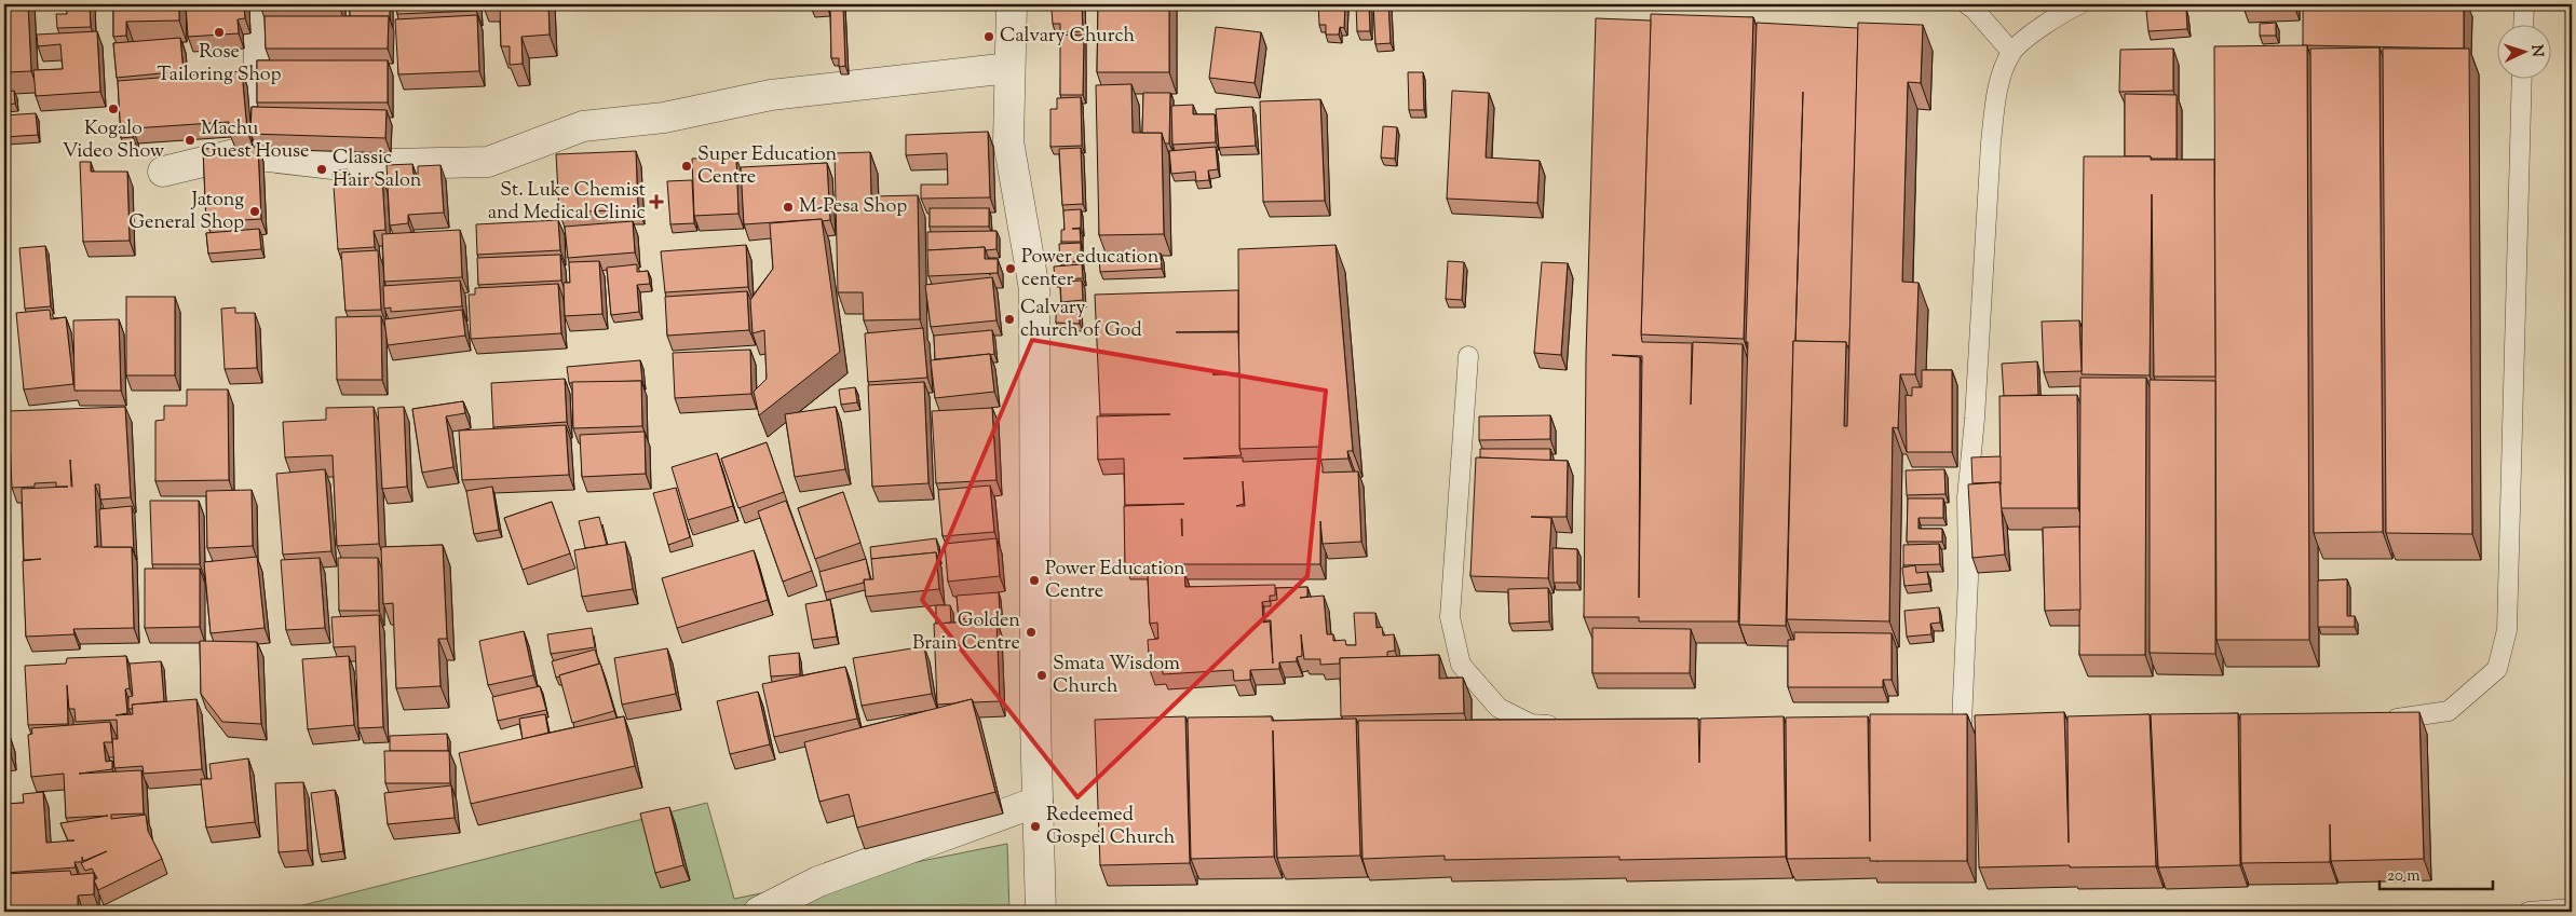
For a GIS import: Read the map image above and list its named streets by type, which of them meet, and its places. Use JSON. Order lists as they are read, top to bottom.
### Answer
{
  "places": {
    "other": [
      "Rose Tailoring Shop",
      "Calvary Church",
      "Kogalo Video Show",
      "Machu Guest House",
      "Super Education Centre",
      "Classic Hair Salon",
      "M-Pesa Shop",
      "Jatong General Shop",
      "Power education center",
      "Calvary church of God",
      "Power Education Centre",
      "Golden Brain Centre",
      "Smata Wisdom Church",
      "Redeemed Gospel Church"
    ],
    "health": ["St. Luke Chemist and Medical Clinic"]
  },
  "scale_bar": "20 m",
  "north": "right"
}
